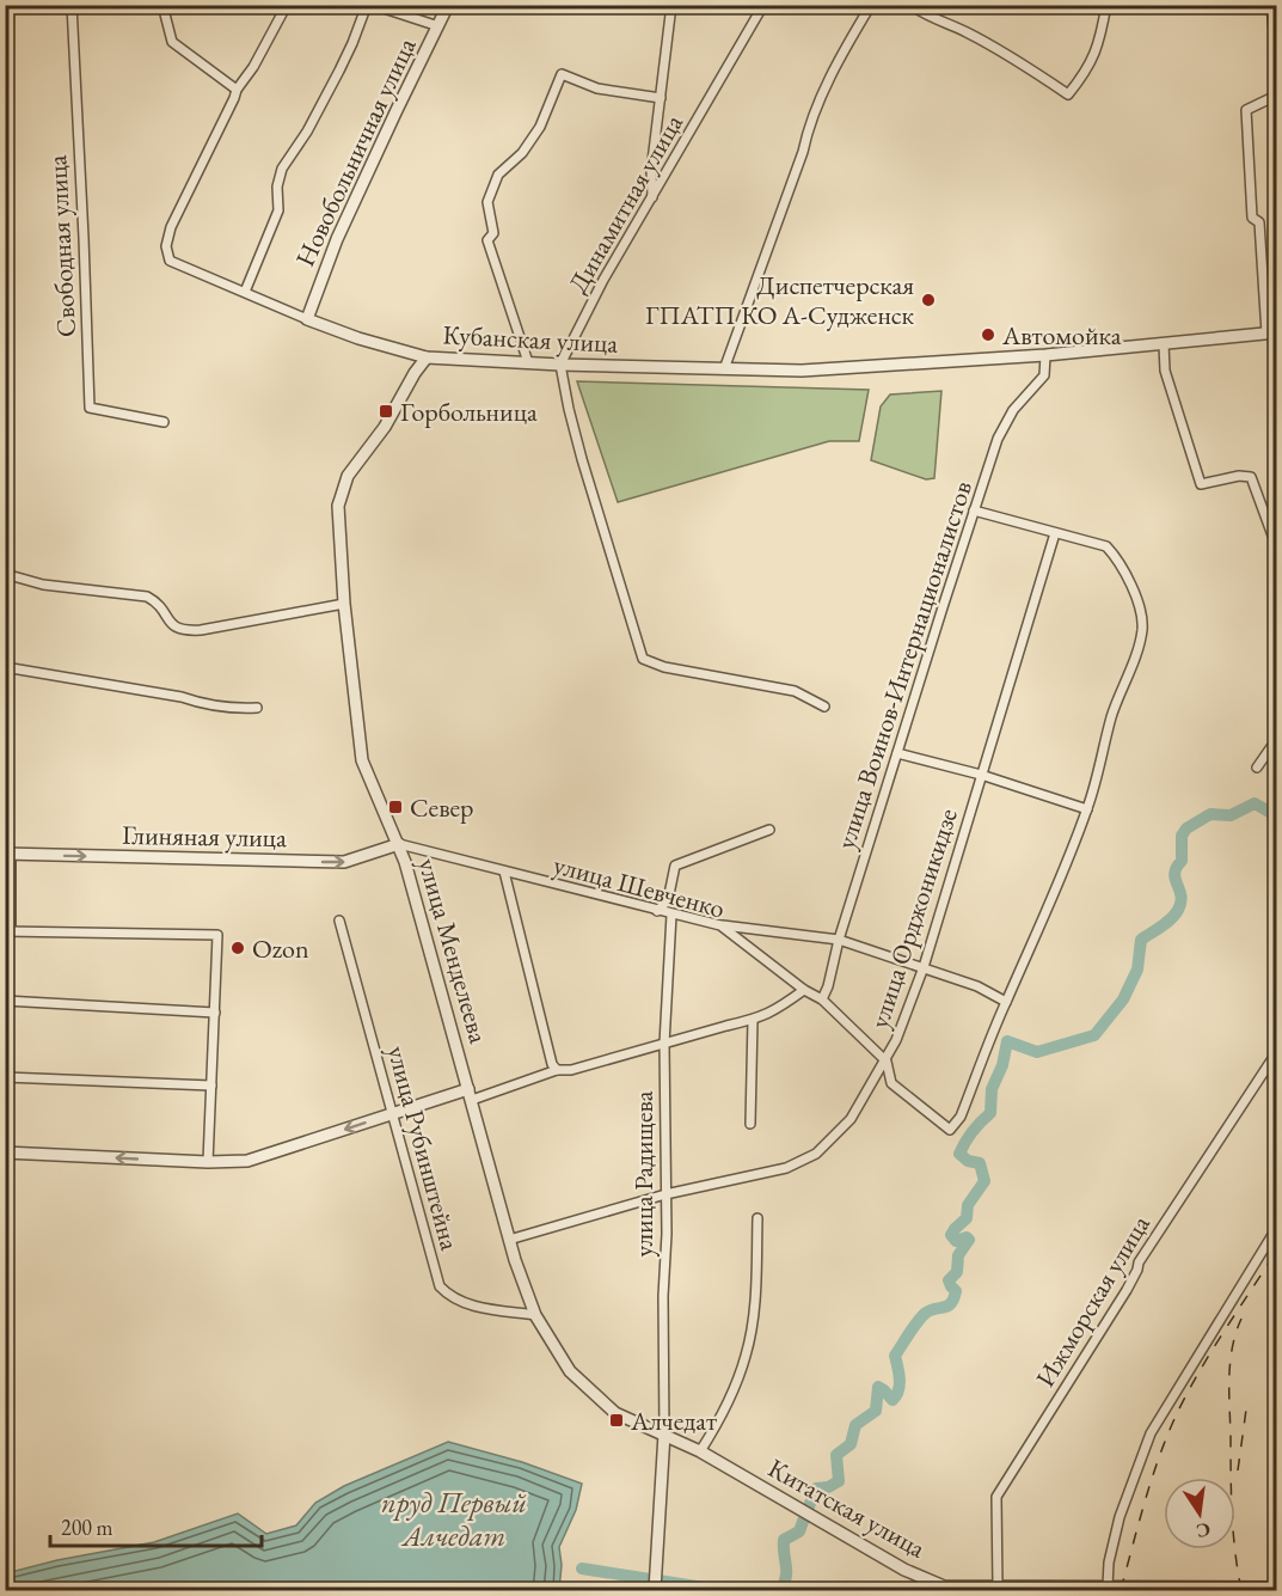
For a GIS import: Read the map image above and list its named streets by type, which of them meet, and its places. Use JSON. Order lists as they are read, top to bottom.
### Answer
{
  "streets": {
    "street": [
      "Новобольничная улица",
      "Динамитная улица",
      "Свободная улица",
      "Кубанская улица",
      "улица Воинов-Интернационалистов",
      "Глиняная улица",
      "улица Шевченко",
      "улица Орджоникидзе",
      "улица Менделеева",
      "улица Рубинштейна",
      "улица Радищева",
      "Ижморская улица",
      "Китатская улица"
    ]
  },
  "crossings": [
    ["Новобольничная улица", "Кубанская улица"],
    ["Динамитная улица", "Кубанская улица"],
    ["Кубанская улица", "улица Воинов-Интернационалистов"],
    ["Кубанская улица", "улица Менделеева"],
    ["улица Воинов-Интернационалистов", "улица Шевченко"],
    ["Глиняная улица", "улица Шевченко"],
    ["Глиняная улица", "улица Менделеева"],
    ["улица Шевченко", "улица Орджоникидзе"],
    ["улица Шевченко", "улица Менделеева"],
    ["улица Шевченко", "улица Радищева"],
    ["улица Орджоникидзе", "улица Менделеева"],
    ["улица Орджоникидзе", "улица Радищева"],
    ["улица Менделеева", "улица Рубинштейна"],
    ["улица Менделеева", "улица Радищева"],
    ["улица Менделеева", "Китатская улица"],
    ["улица Радищева", "Китатская улица"],
    ["Ижморская улица", "Китатская улица"]
  ],
  "one_way": ["Глиняная улица"],
  "water": ["пруд Первый Алчедат"],
  "places": {
    "other": ["Диспетчерская ГПАТП КО А-Судженск", "Автомойка", "Ozon"],
    "transit": ["Горбольница", "Север", "Алчедат"]
  },
  "scale_bar": "200 m",
  "north": "bottom"
}
